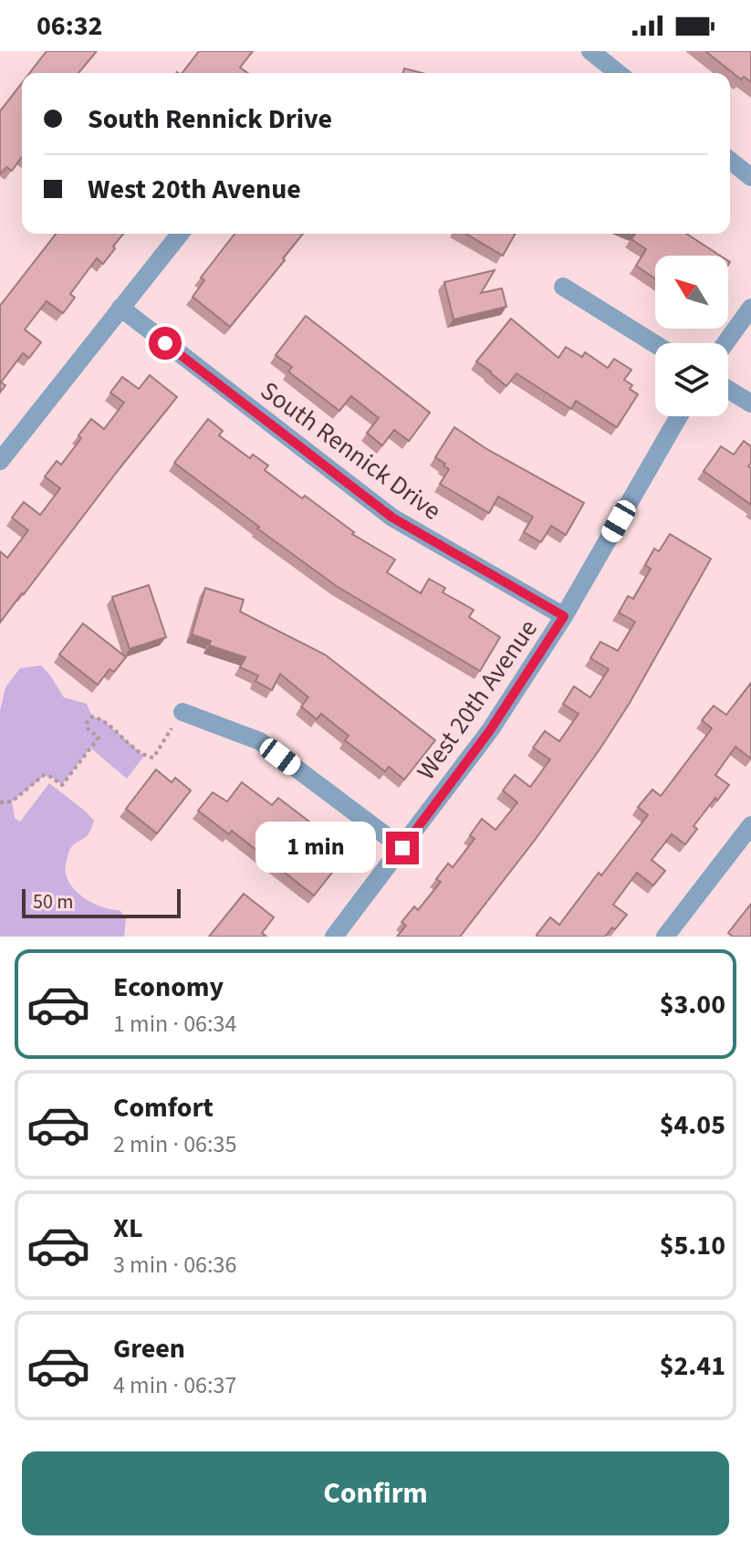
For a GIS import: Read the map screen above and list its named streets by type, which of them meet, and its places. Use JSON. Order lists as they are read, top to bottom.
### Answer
{
  "streets": {
    "street": ["South Rennick Drive", "West 20th Avenue"]
  },
  "crossings": [
    ["South Rennick Drive", "West 20th Avenue"]
  ],
  "scale_bar": "50 m",
  "north": "top left",
  "page": {
    "status": "06:32",
    "banner": ["South Rennick Drive", "West 20th Avenue"],
    "bubble": "1 min",
    "scale": "50 m",
    "list": [
      {
        "name": "Economy",
        "note": "1 min · 06:34",
        "value": "$3.00"
      },
      {
        "name": "Comfort",
        "note": "2 min · 06:35",
        "value": "$4.05"
      },
      {
        "name": "XL",
        "note": "3 min · 06:36",
        "value": "$5.10"
      },
      {
        "name": "Green",
        "note": "4 min · 06:37",
        "value": "$2.41"
      }
    ],
    "buttons": "Confirm"
  }
}
